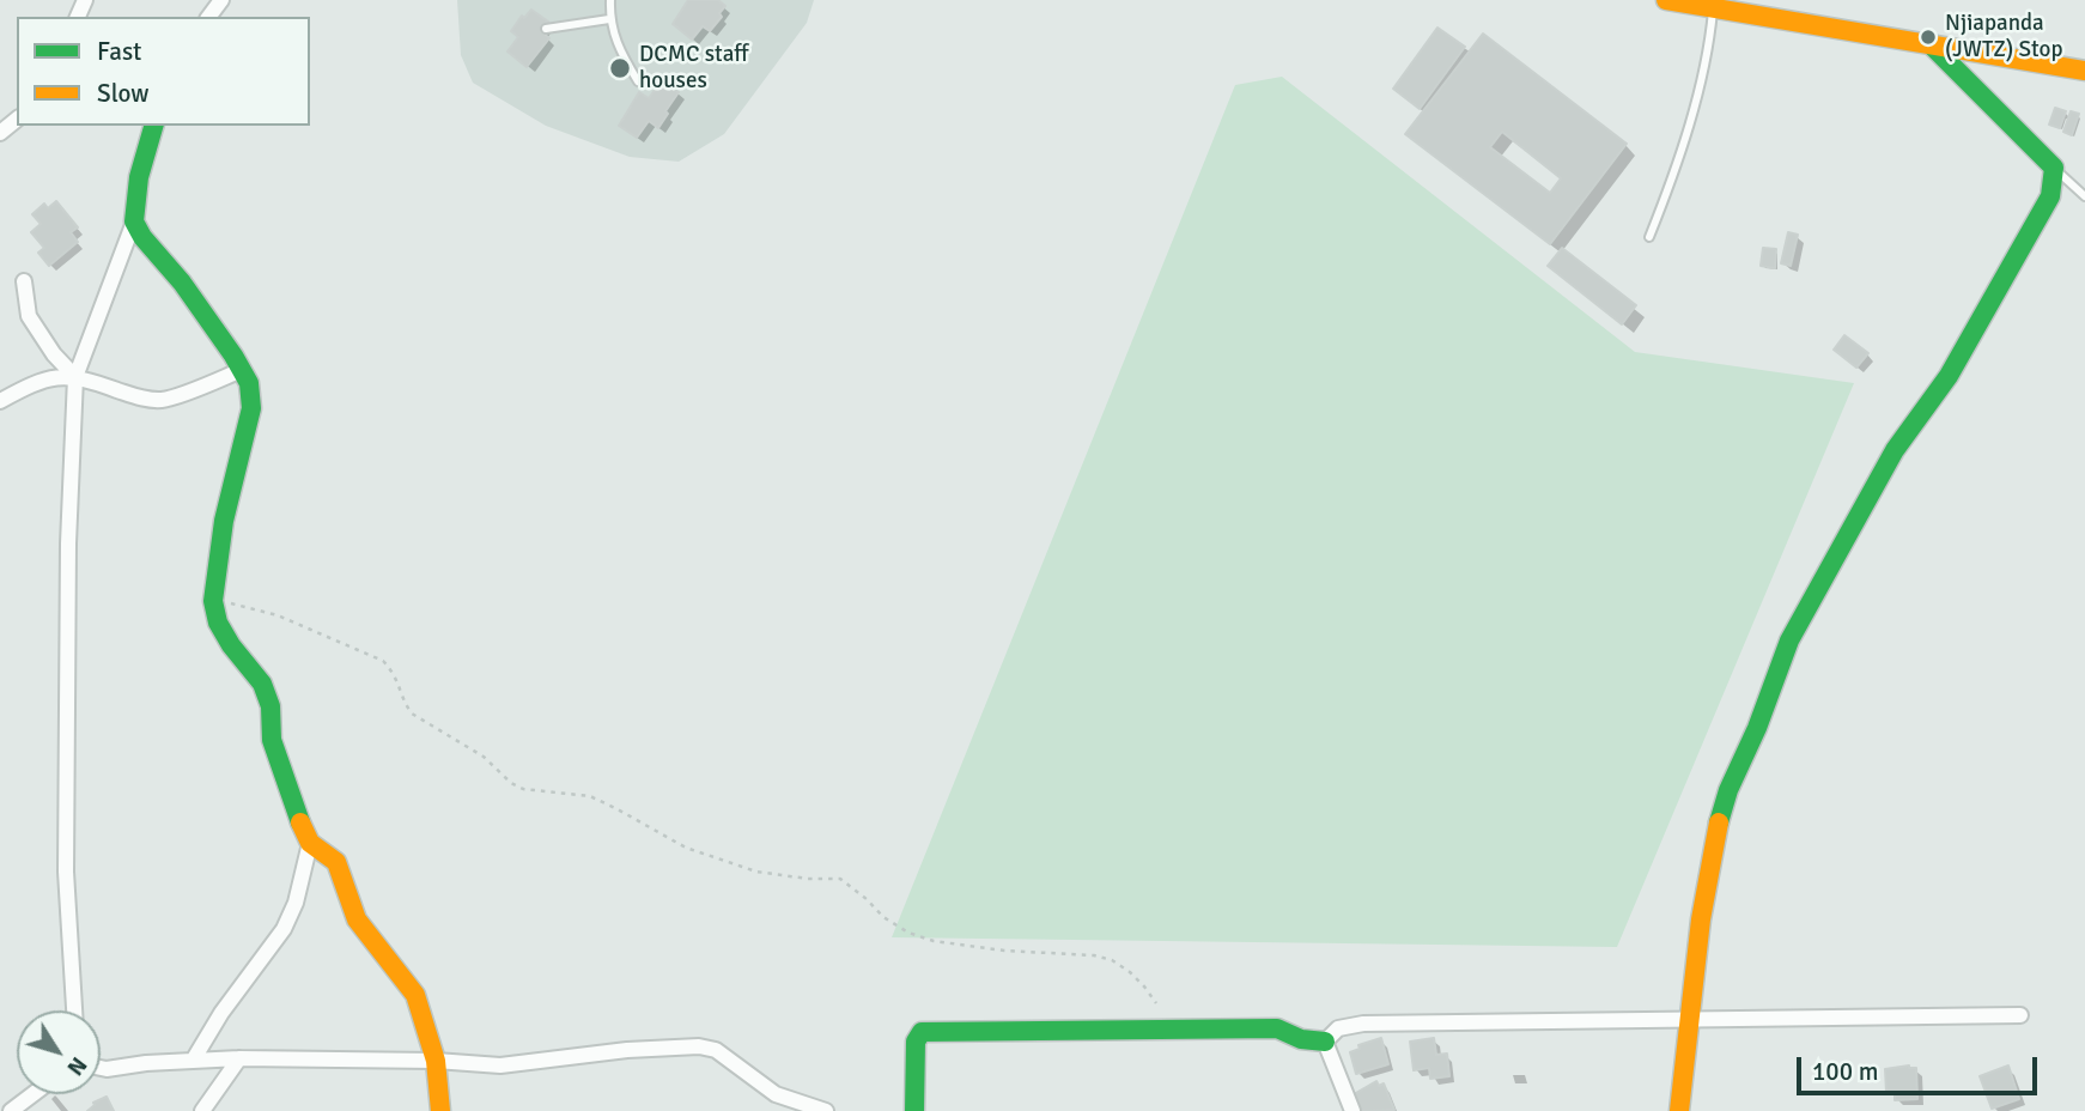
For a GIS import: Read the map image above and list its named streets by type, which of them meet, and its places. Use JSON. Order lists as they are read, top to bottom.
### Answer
{
  "places": ["Njiapanda (JWTZ) Stop", "DCMC staff houses"],
  "legend": ["Fast", "Slow"],
  "scale_bar": "100 m",
  "north": "bottom right"
}
